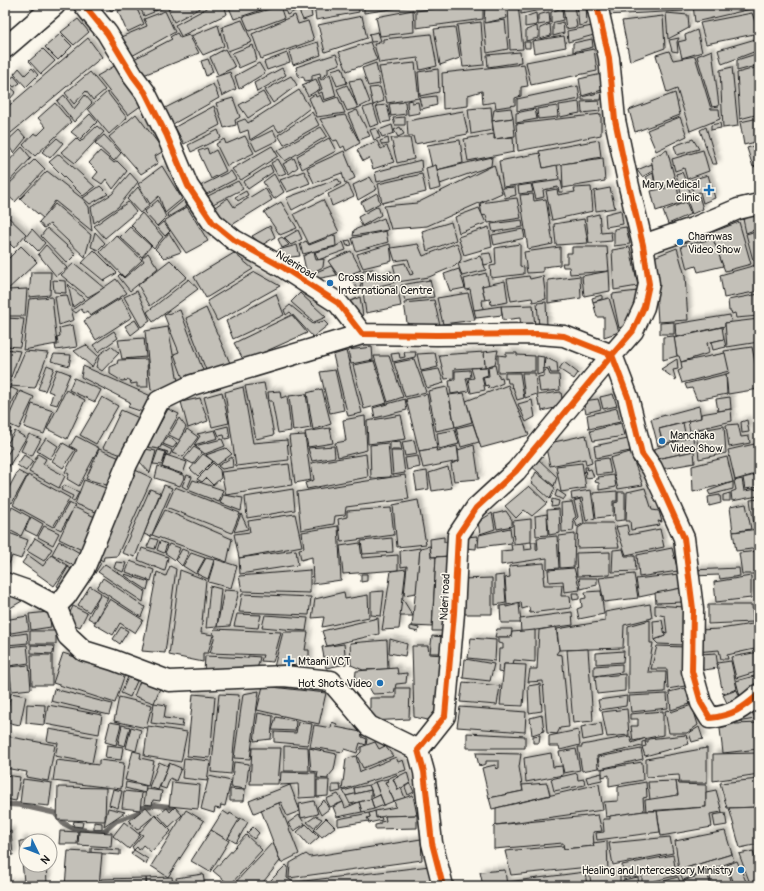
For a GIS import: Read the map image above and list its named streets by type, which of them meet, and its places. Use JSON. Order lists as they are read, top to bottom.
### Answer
{
  "streets": {
    "street": ["Nderiroad", "Nderi road"]
  },
  "places": {
    "health": ["Mary Medical clinic", "Mtaani VCT"],
    "other": [
      "Chamwas Video Show",
      "Cross Mission International Centre",
      "Manchaka Video Show",
      "Hot Shots Video",
      "Healing and Intercessory Ministry"
    ]
  },
  "north": "bottom right"
}
